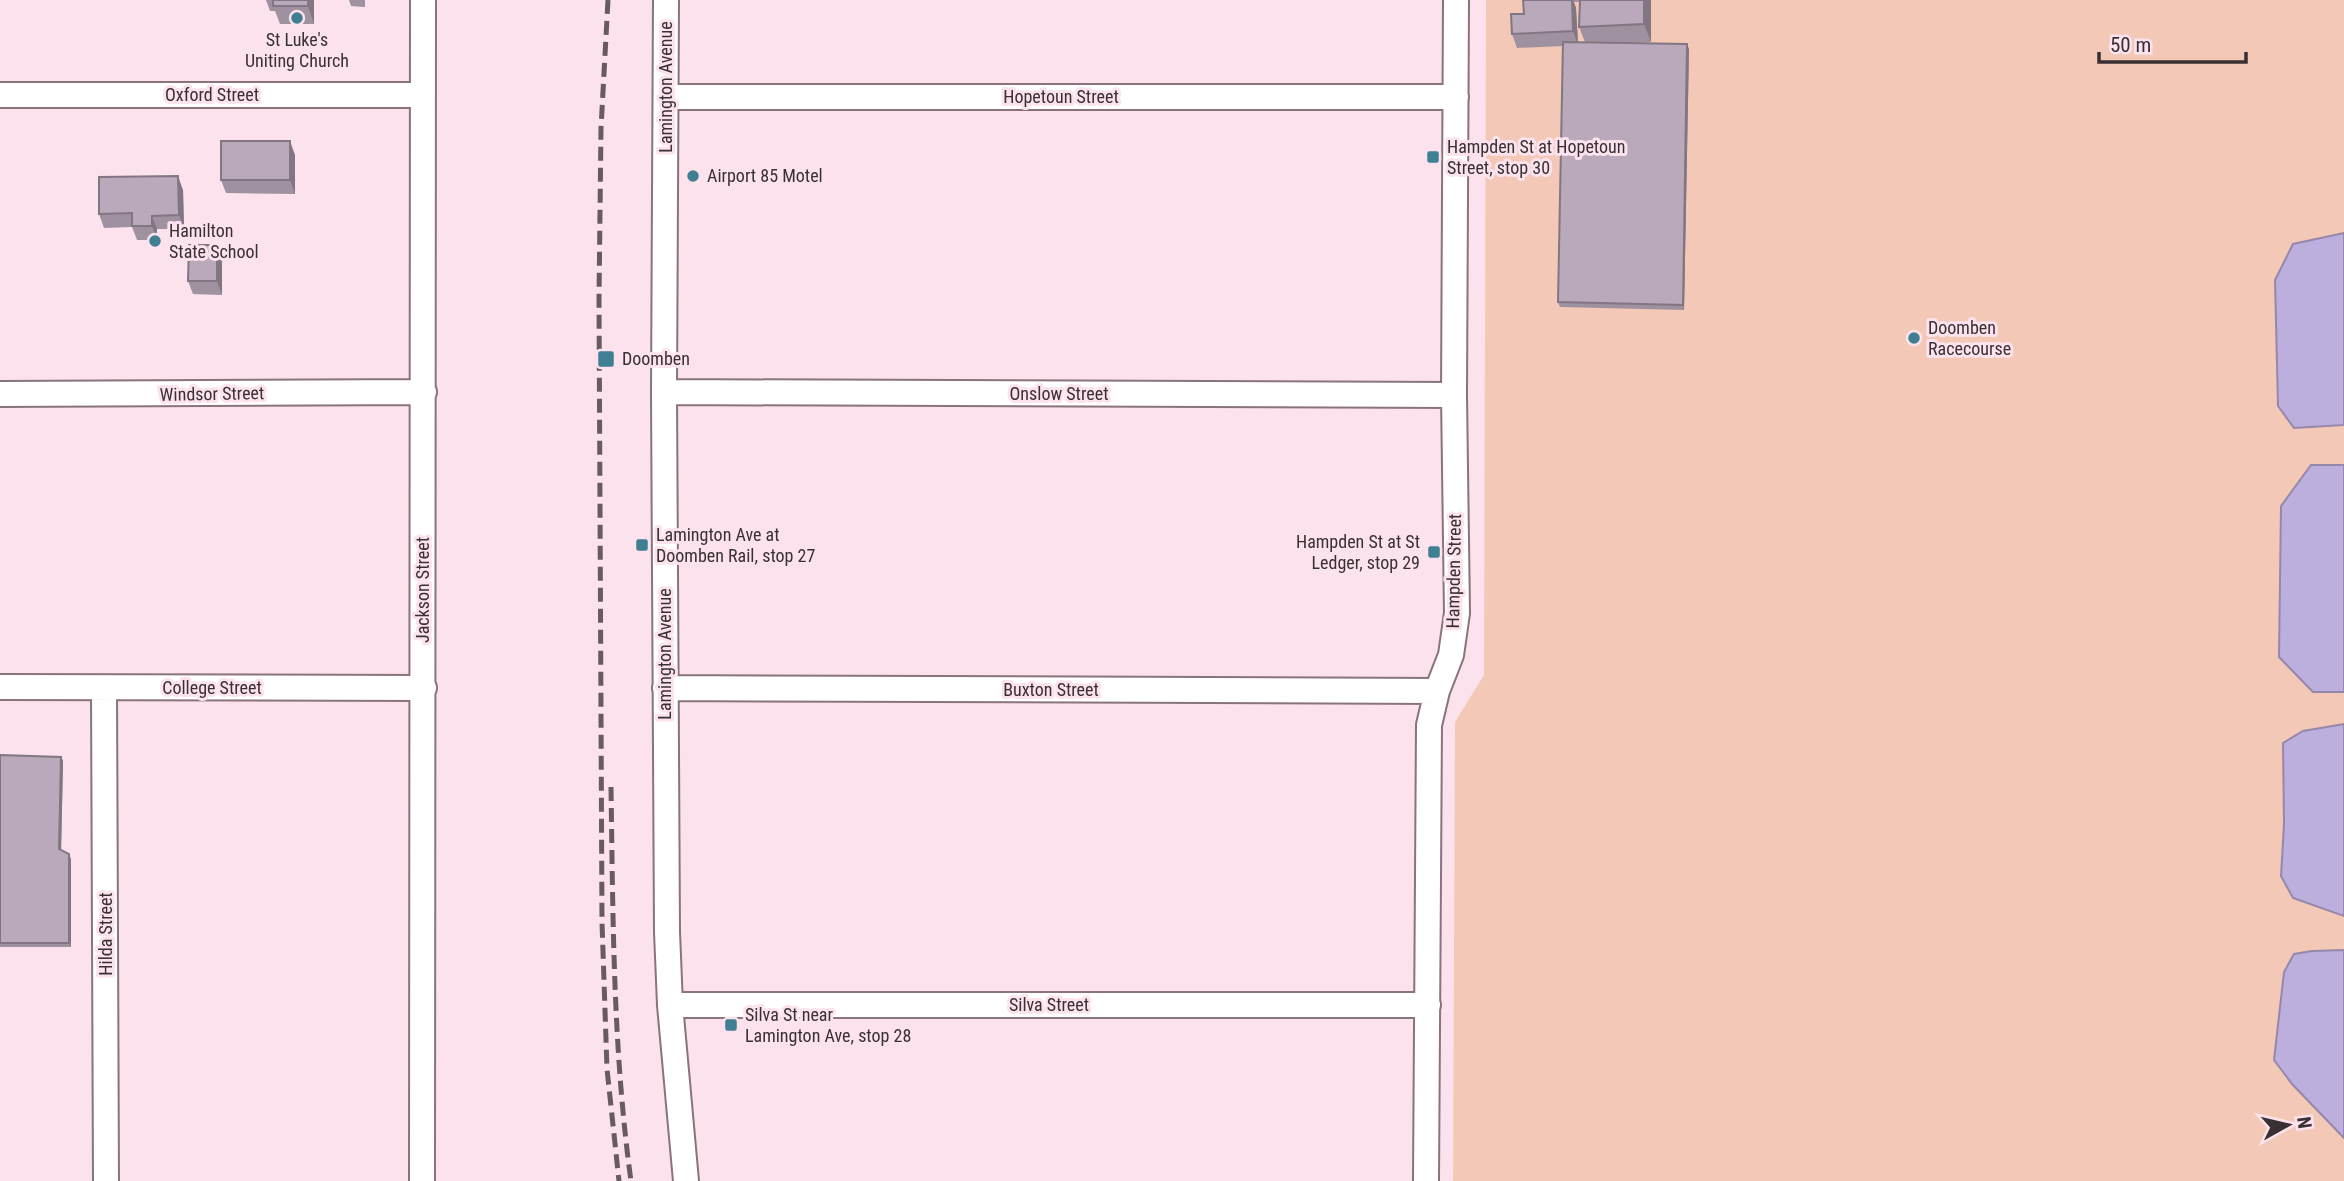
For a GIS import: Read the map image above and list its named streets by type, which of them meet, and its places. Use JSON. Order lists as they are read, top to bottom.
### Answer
{
  "streets": {
    "street": [
      "Lamington Avenue",
      "Oxford Street",
      "Hopetoun Street",
      "Windsor Street",
      "Onslow Street",
      "Hampden Street",
      "Jackson Street",
      "College Street",
      "Buxton Street",
      "Hilda Street",
      "Silva Street"
    ]
  },
  "crossings": [
    ["Lamington Avenue", "Hopetoun Street"],
    ["Lamington Avenue", "Onslow Street"],
    ["Lamington Avenue", "Buxton Street"],
    ["Lamington Avenue", "Silva Street"],
    ["Oxford Street", "Jackson Street"],
    ["Hopetoun Street", "Hampden Street"],
    ["Windsor Street", "Jackson Street"],
    ["Onslow Street", "Hampden Street"],
    ["Hampden Street", "Buxton Street"],
    ["Hampden Street", "Silva Street"],
    ["Jackson Street", "College Street"],
    ["College Street", "Hilda Street"]
  ],
  "places": {
    "other": [
      "St Luke's Uniting Church",
      "Airport 85 Motel",
      "Hamilton State School",
      "Doomben Racecourse"
    ],
    "transit": [
      "Hampden St at Hopetoun Street, stop 30",
      "Doomben",
      "Lamington Ave at Doomben Rail, stop 27",
      "Hampden St at St Ledger, stop 29",
      "Silva St near Lamington Ave, stop 28"
    ]
  },
  "scale_bar": "50 m",
  "north": "right"
}
